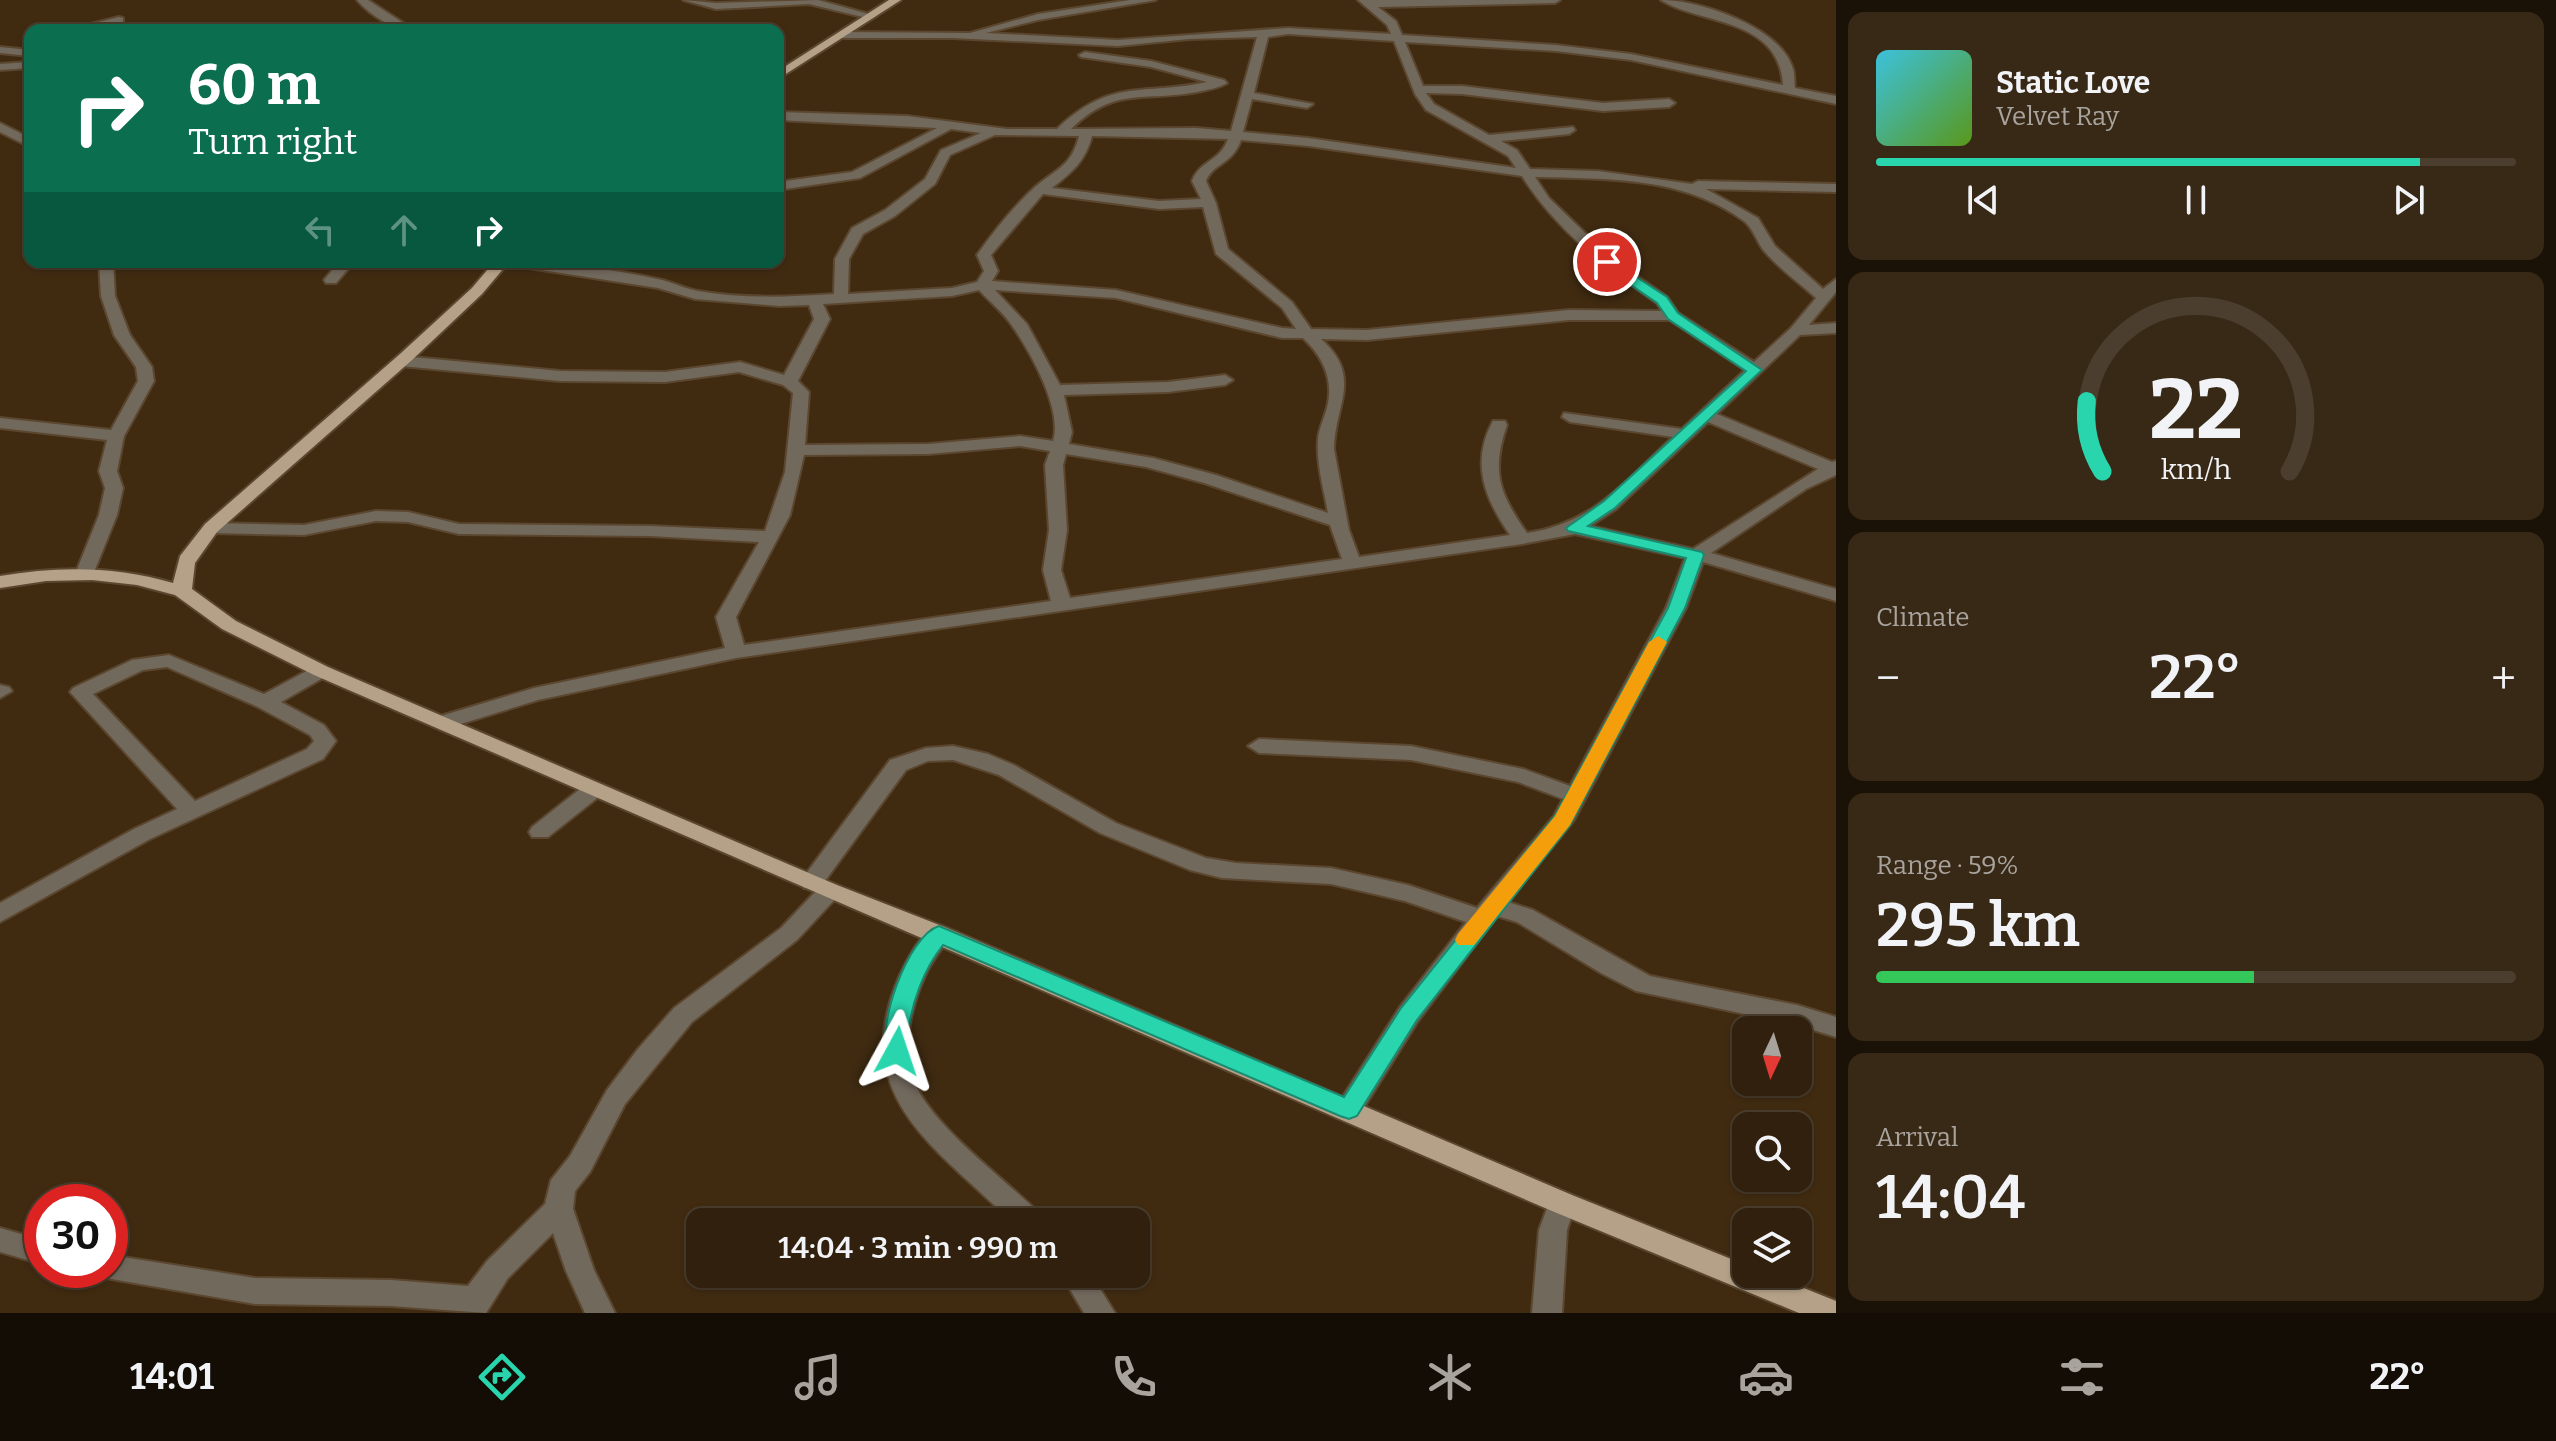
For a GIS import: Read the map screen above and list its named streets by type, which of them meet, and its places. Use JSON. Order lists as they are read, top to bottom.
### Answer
{
  "north": "bottom",
  "page": {
    "turn": ["60 m", "Turn right"],
    "song": ["Static Love", "Velvet Ray"],
    "tile": [
      "Climate",
      ["Range · 59%", "295 km"],
      ["Arrival", "14:04"]
    ],
    "heat": ["−", "22°", "+"],
    "limit": "30",
    "trip": "14:04 · 3 min · 990 m",
    "tabs": ["14:01", "22°"],
    "gauge": ["22", "km/h"]
  }
}
